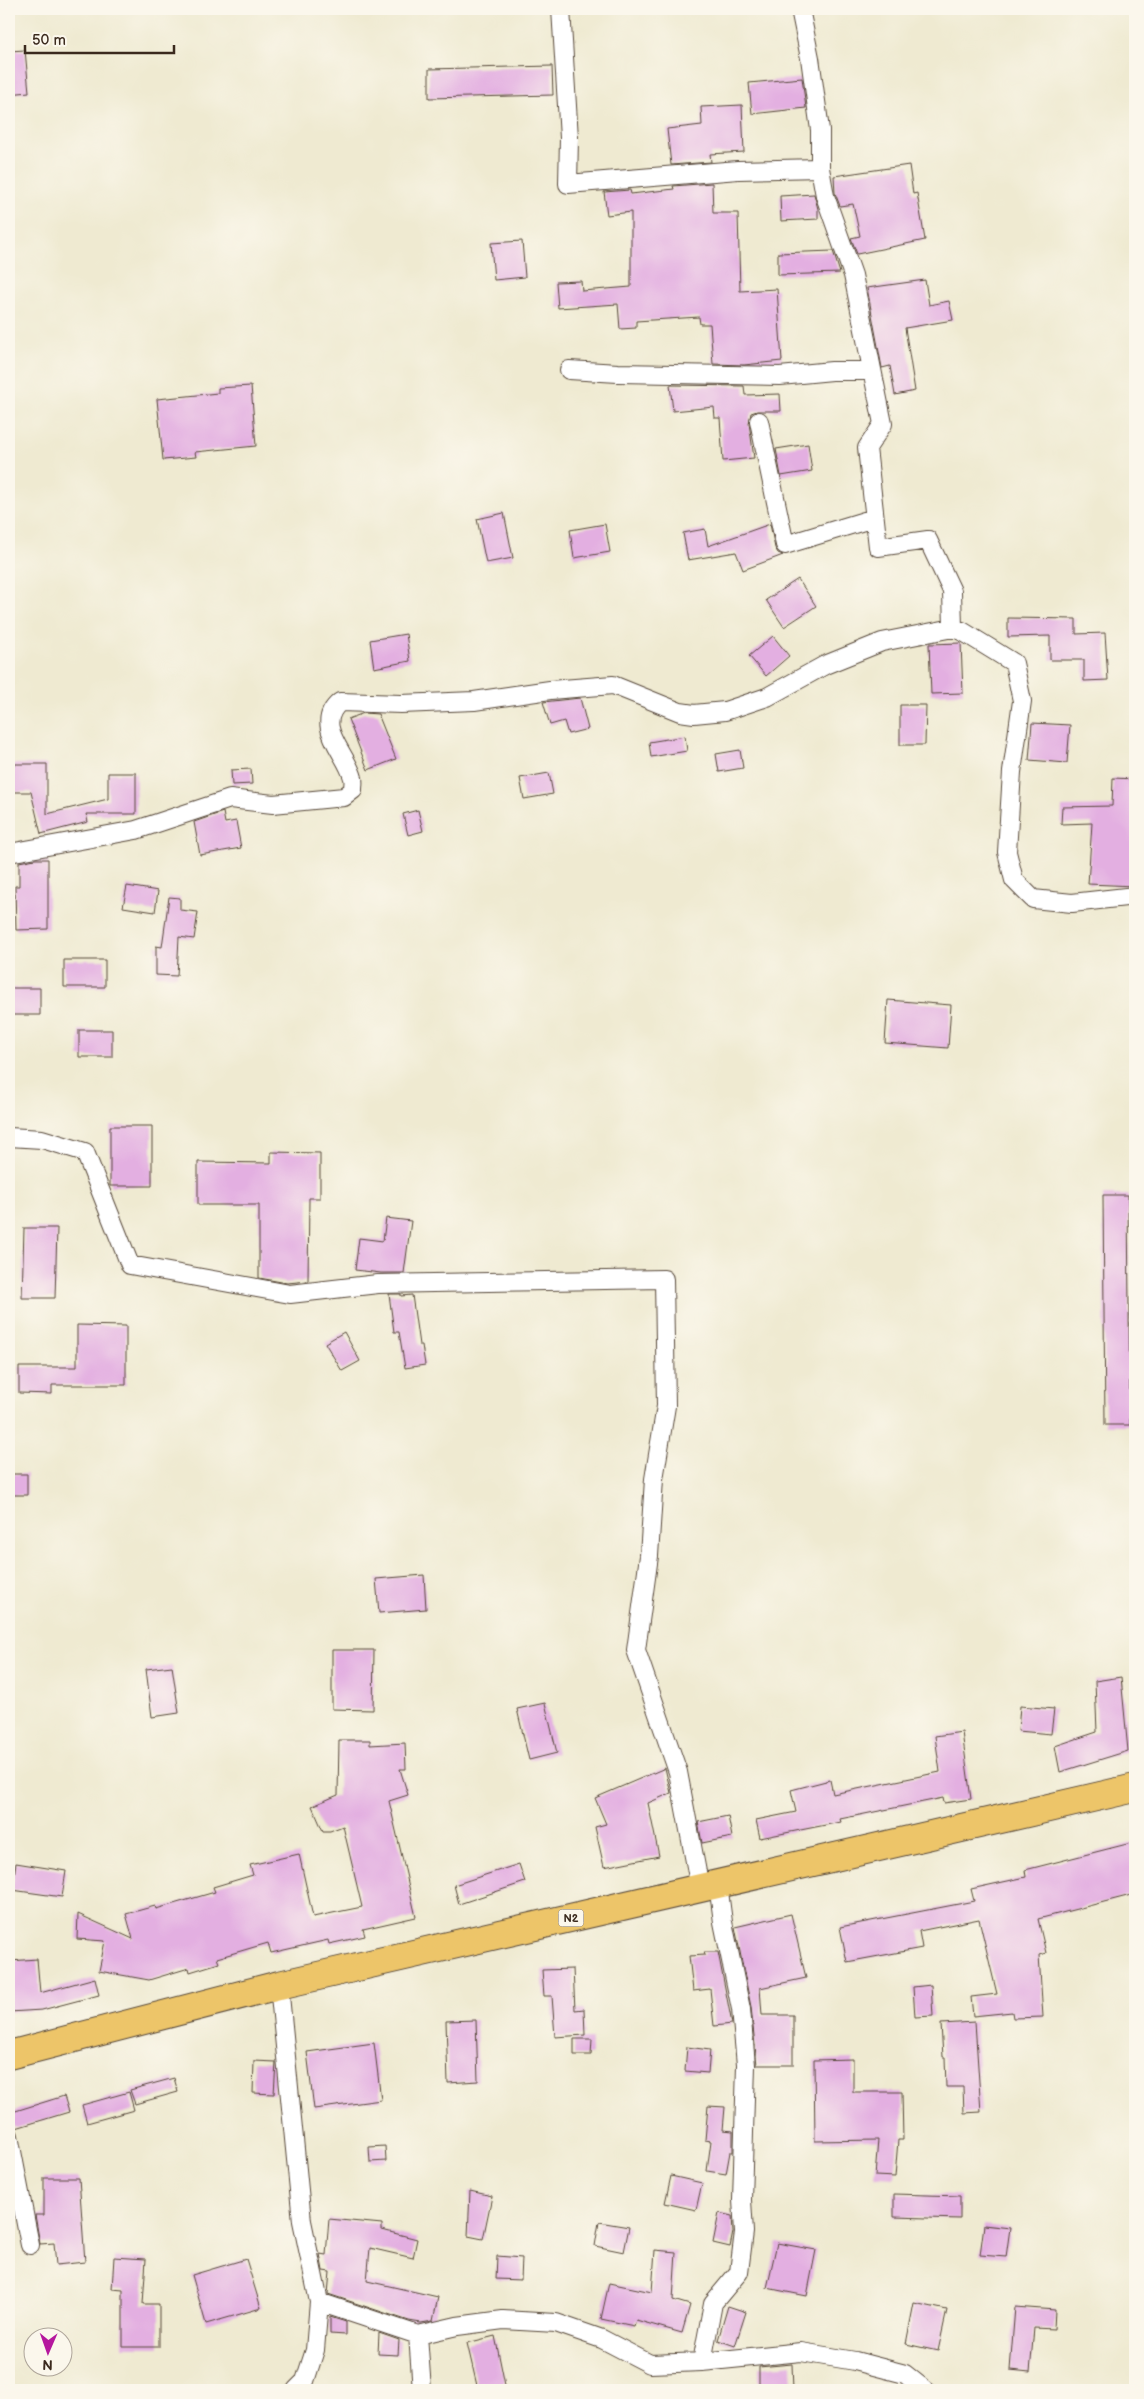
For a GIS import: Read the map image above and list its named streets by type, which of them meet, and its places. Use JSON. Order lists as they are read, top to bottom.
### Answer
{
  "streets": {
    "highway": ["N2"]
  },
  "scale_bar": "50 m",
  "north": "bottom"
}
